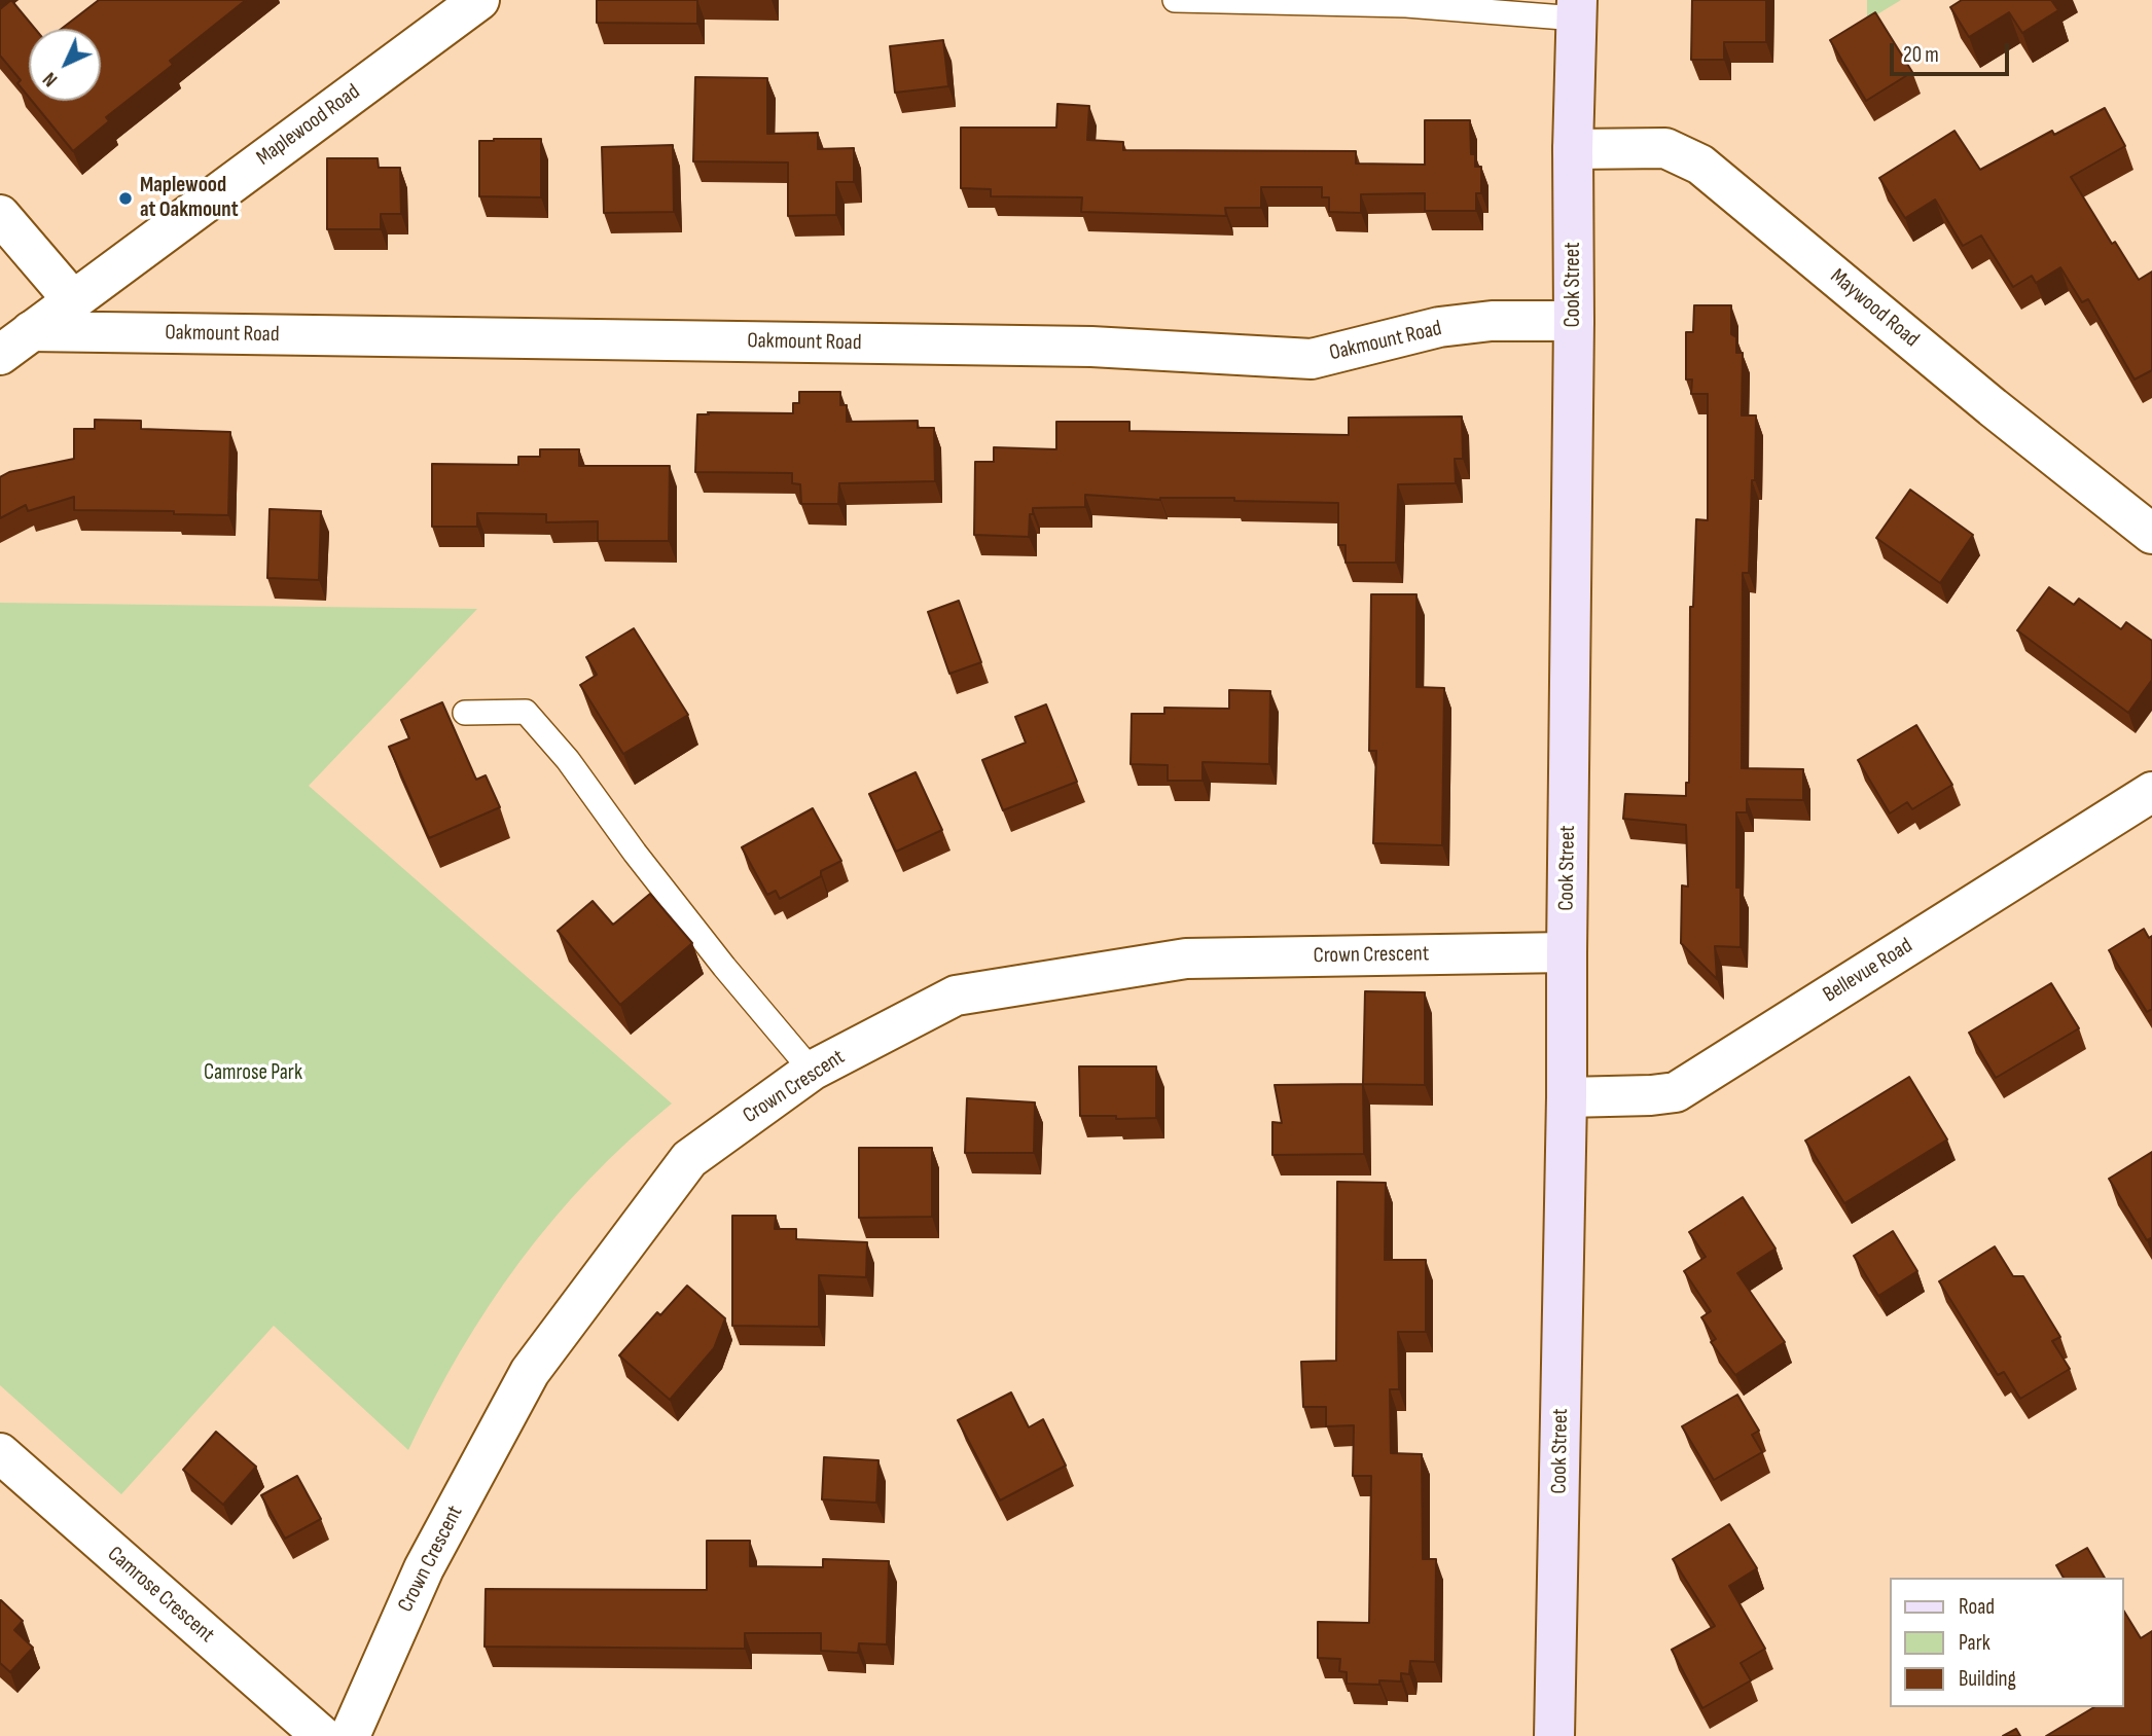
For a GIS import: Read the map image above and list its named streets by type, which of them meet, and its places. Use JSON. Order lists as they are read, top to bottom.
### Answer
{
  "streets": {
    "main road": ["Cook Street"],
    "street": [
      "Maplewood Road",
      "Maywood Road",
      "Oakmount Road",
      "Crown Crescent",
      "Bellevue Road",
      "Camrose Crescent"
    ]
  },
  "crossings": [
    ["Maplewood Road", "Oakmount Road"],
    ["Cook Street", "Maywood Road"],
    ["Cook Street", "Oakmount Road"],
    ["Cook Street", "Crown Crescent"],
    ["Cook Street", "Bellevue Road"]
  ],
  "parks": ["Camrose Park"],
  "places": ["Maplewood at Oakmount"],
  "legend": ["Road", "Park", "Building"],
  "scale_bar": "20 m",
  "north": "bottom left"
}
